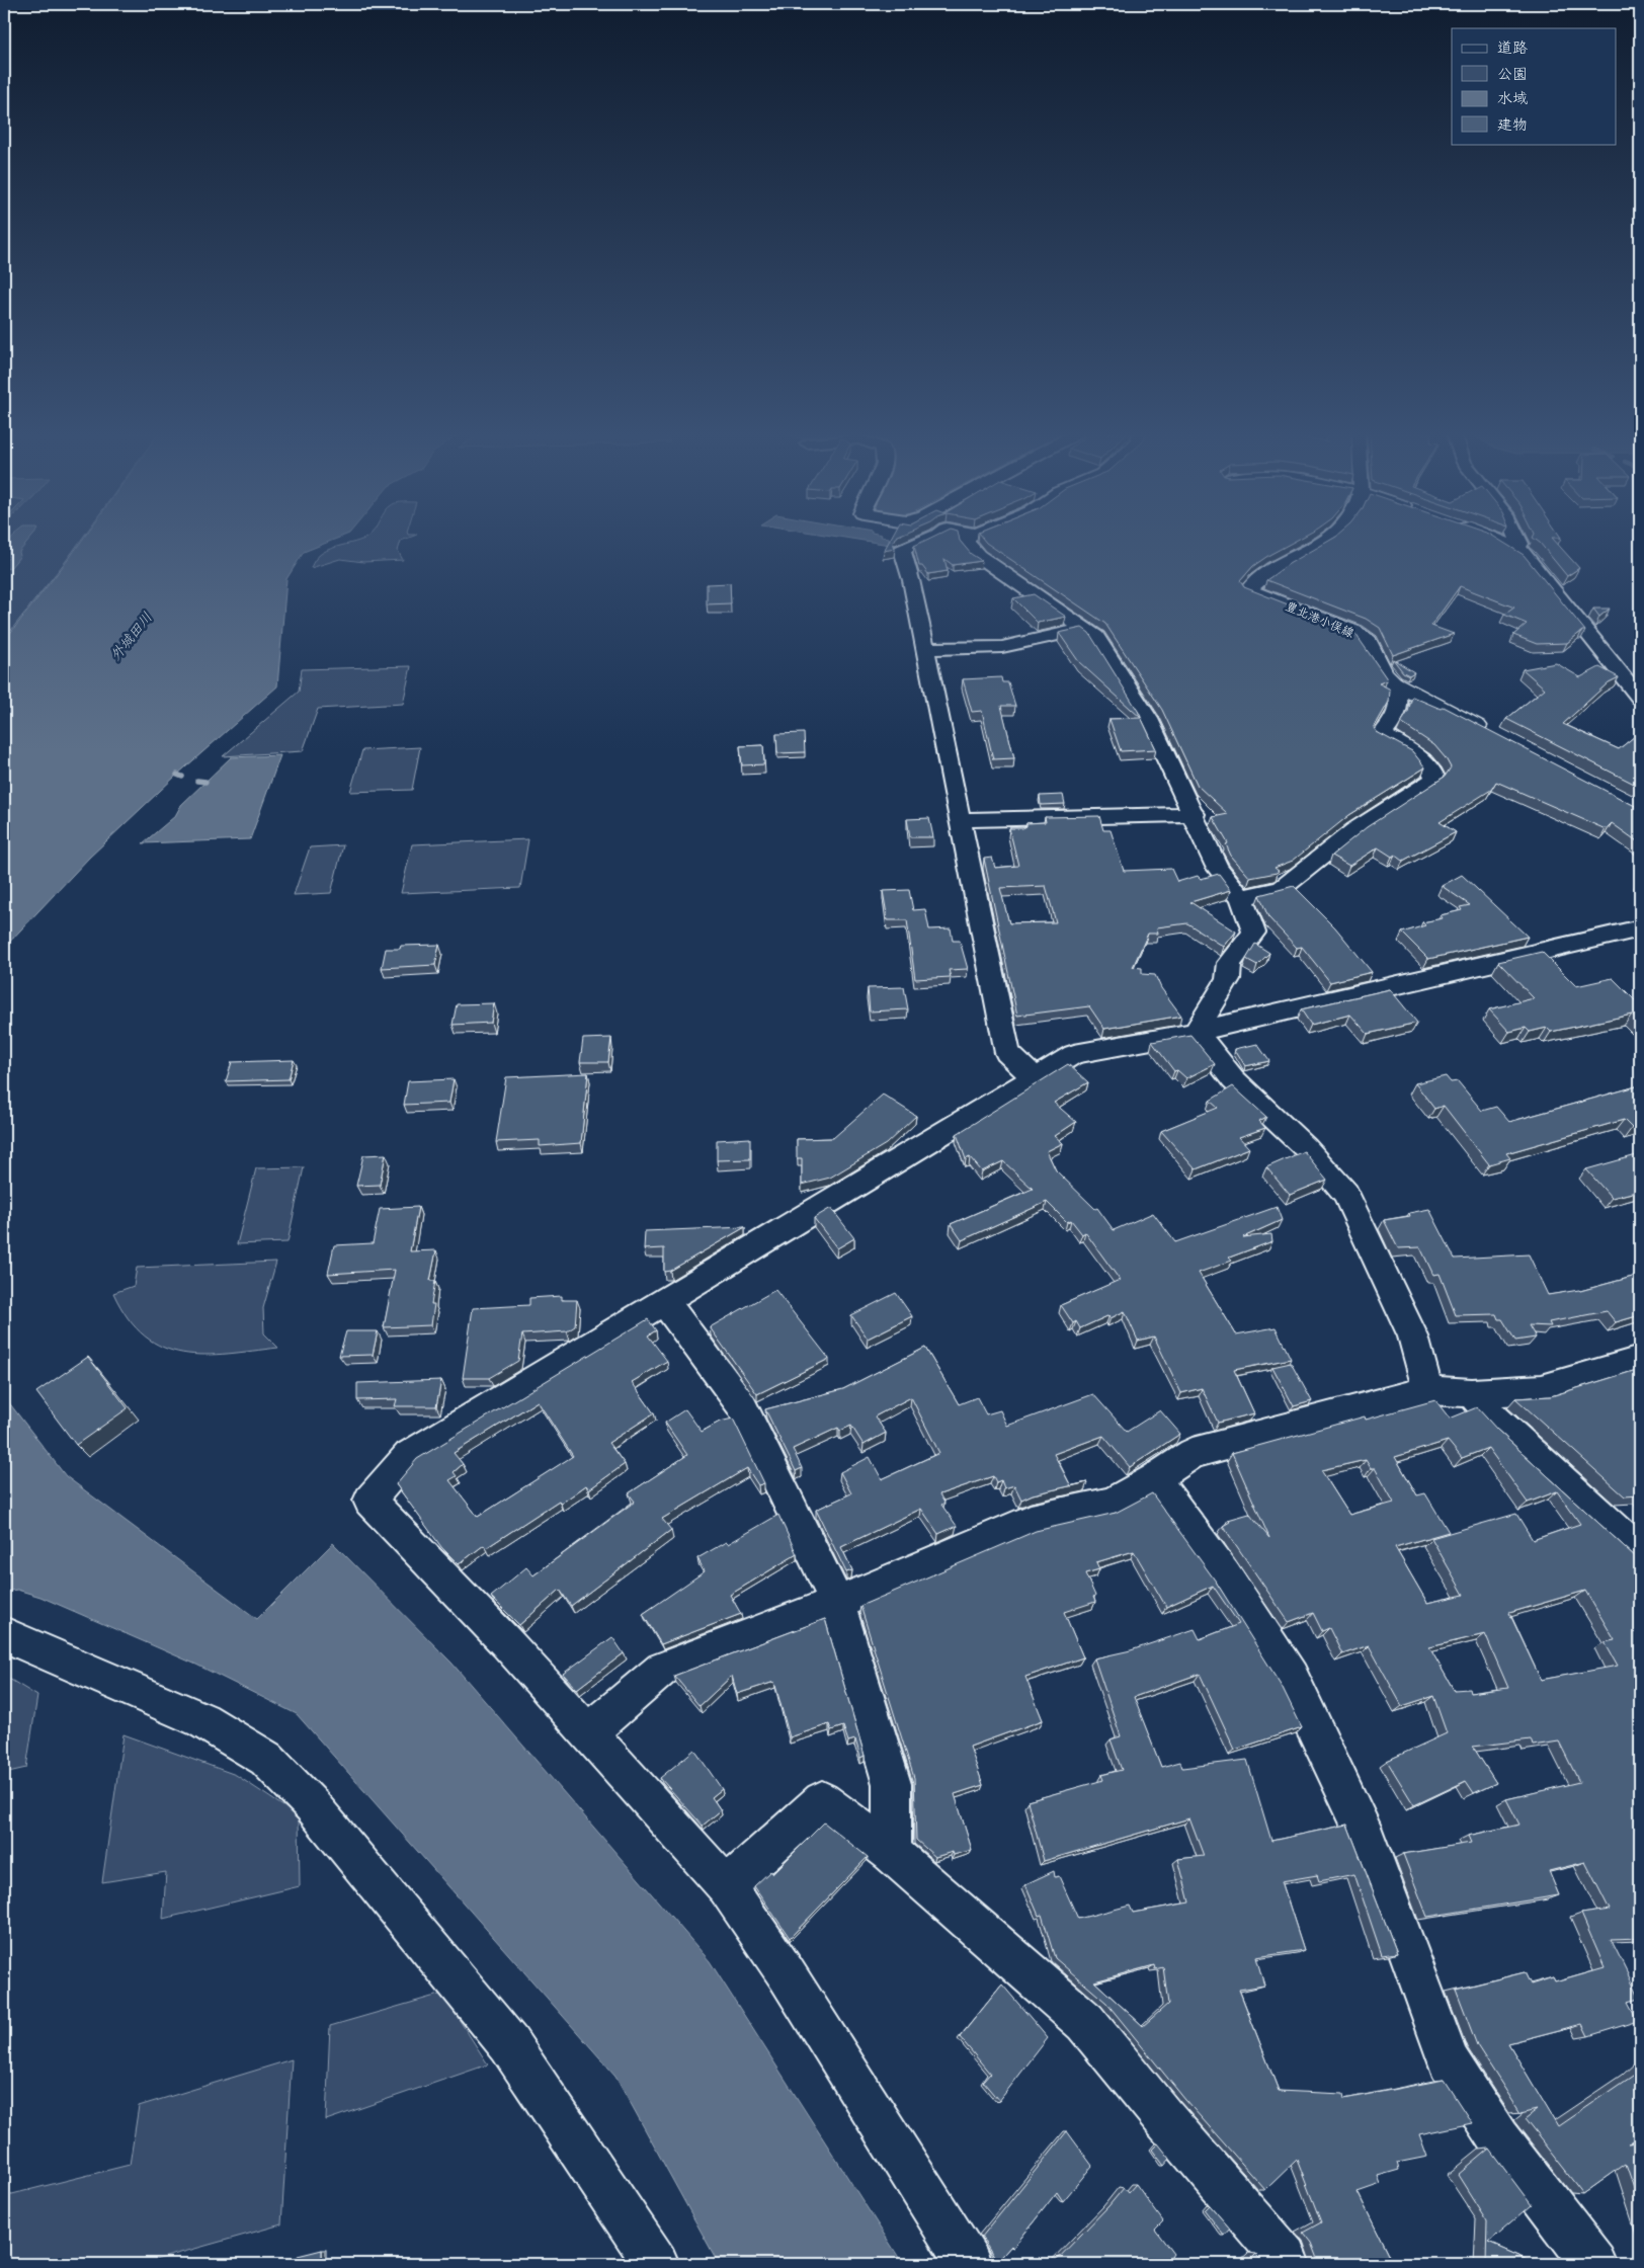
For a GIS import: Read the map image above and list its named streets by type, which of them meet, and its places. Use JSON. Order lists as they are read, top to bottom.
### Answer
{
  "streets": {
    "main road": ["豊北港小俣線"]
  },
  "water": ["外城田川"],
  "legend": [
    "道路",
    "公園",
    "水域",
    "建物"
  ]
}
